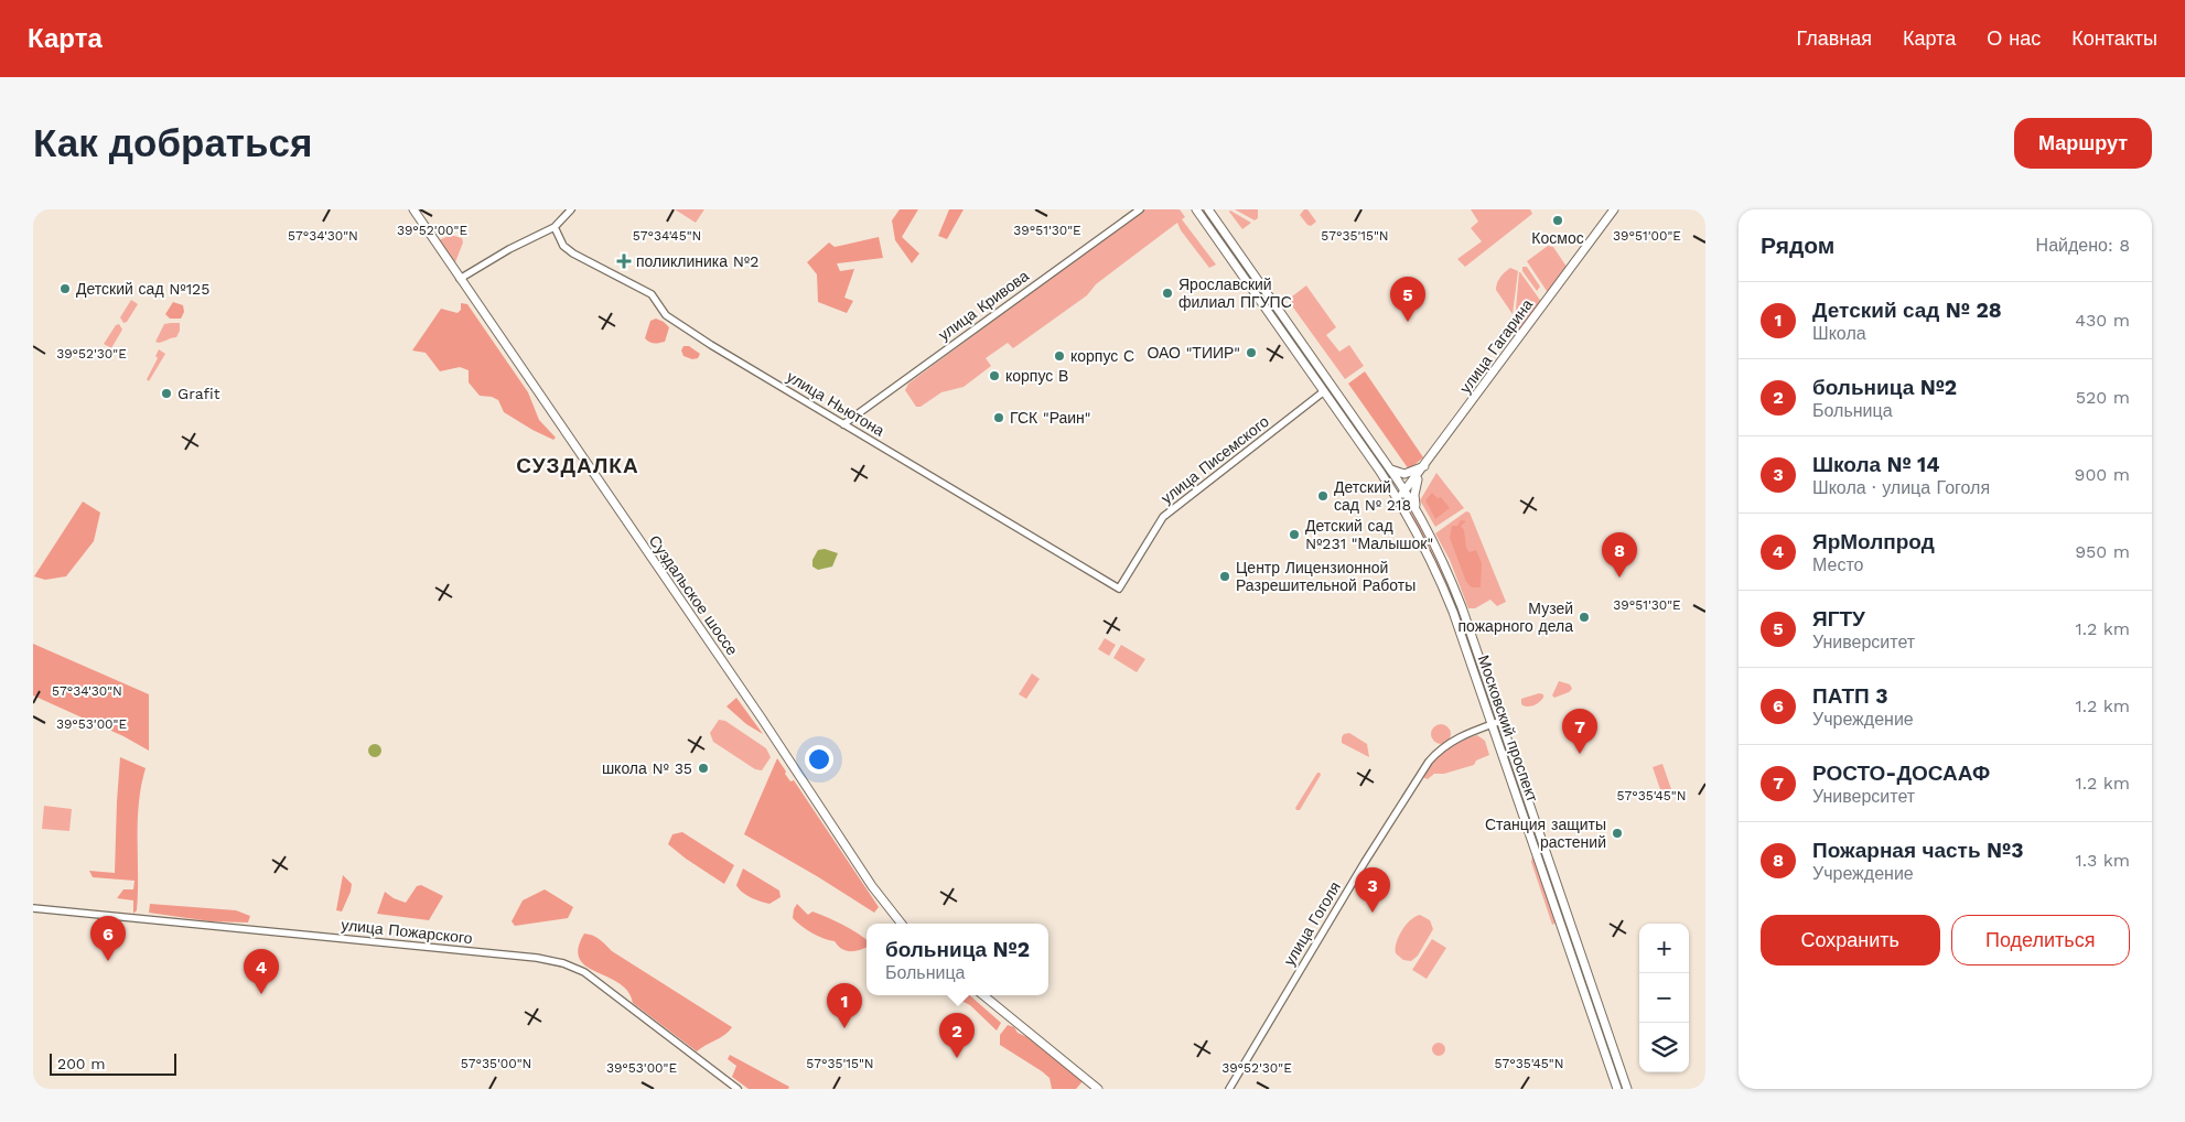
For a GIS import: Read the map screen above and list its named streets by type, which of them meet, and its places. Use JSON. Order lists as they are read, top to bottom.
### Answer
{
  "streets": {
    "main road": ["улица Гагарина", "Суздальское шоссе", "Московский проспект"],
    "street": [
      "улица Кривова",
      "улица Ньютона",
      "улица Писемского",
      "улица Гоголя",
      "улица Пожарского"
    ]
  },
  "crossings": [
    ["улица Кривова", "улица Ньютона"],
    ["улица Гагарина", "Московский проспект"],
    ["улица Ньютона", "улица Писемского"],
    ["улица Писемского", "Московский проспект"],
    ["Московский проспект", "улица Гоголя"]
  ],
  "districts": ["СУЗДАЛКА"],
  "places": {
    "other": [
      "Космос",
      "Детский сад №125",
      "Ярославский филиал ПГУПС",
      "ОАО \"ТИИР\"",
      "корпус С",
      "корпус В",
      "Grafit",
      "ГСК \"Раин\"",
      "Детский сад № 218",
      "Детский сад №231 \"Малышок\"",
      "Центр Лицензионной Разрешительной Работы",
      "Музей пожарного дела",
      "школа № 35",
      "Станция защиты растений"
    ],
    "health": ["поликлиника №2"]
  },
  "scale_bar": "200 m",
  "page": {
    "header": "Карта",
    "nav": [
      "Главная",
      "Карта",
      "О нас",
      "Контакты"
    ],
    "buttons": [
      "Маршрут",
      ["Сохранить", "Поделиться"]
    ],
    "title": "Как добраться",
    "heading": ["Рядом", "Найдено: 8"],
    "pins": [
      "5",
      "8",
      "7",
      "3",
      "6",
      "4",
      "1",
      "2"
    ],
    "list": [
      {
        "mark": "1",
        "name": "Детский сад № 28",
        "note": "Школа",
        "value": "430 m"
      },
      {
        "mark": "2",
        "name": "больница №2",
        "note": "Больница",
        "value": "520 m"
      },
      {
        "mark": "3",
        "name": "Школа № 14",
        "note": "Школа · улица Гоголя",
        "value": "900 m"
      },
      {
        "mark": "4",
        "name": "ЯрМолпрод",
        "note": "Место",
        "value": "950 m"
      },
      {
        "mark": "5",
        "name": "ЯГТУ",
        "note": "Университет",
        "value": "1.2 km"
      },
      {
        "mark": "6",
        "name": "ПАТП 3",
        "note": "Учреждение",
        "value": "1.2 km"
      },
      {
        "mark": "7",
        "name": "РОСТО-ДОСААФ",
        "note": "Университет",
        "value": "1.2 km"
      },
      {
        "mark": "8",
        "name": "Пожарная часть №3",
        "note": "Учреждение",
        "value": "1.3 km"
      }
    ],
    "map_buttons": ["+", "−"],
    "popup": ["больница №2", "Больница"],
    "scale": "200 m"
  },
  "coordinates": [
    "39°52'00\"E",
    "39°51'30\"E",
    "57°34'45\"N",
    "57°35'15\"N",
    "57°34'30\"N",
    "39°51'00\"E",
    "39°52'30\"E",
    "39°53'00\"E",
    "57°35'45\"N",
    "57°35'00\"N"
  ]
}
